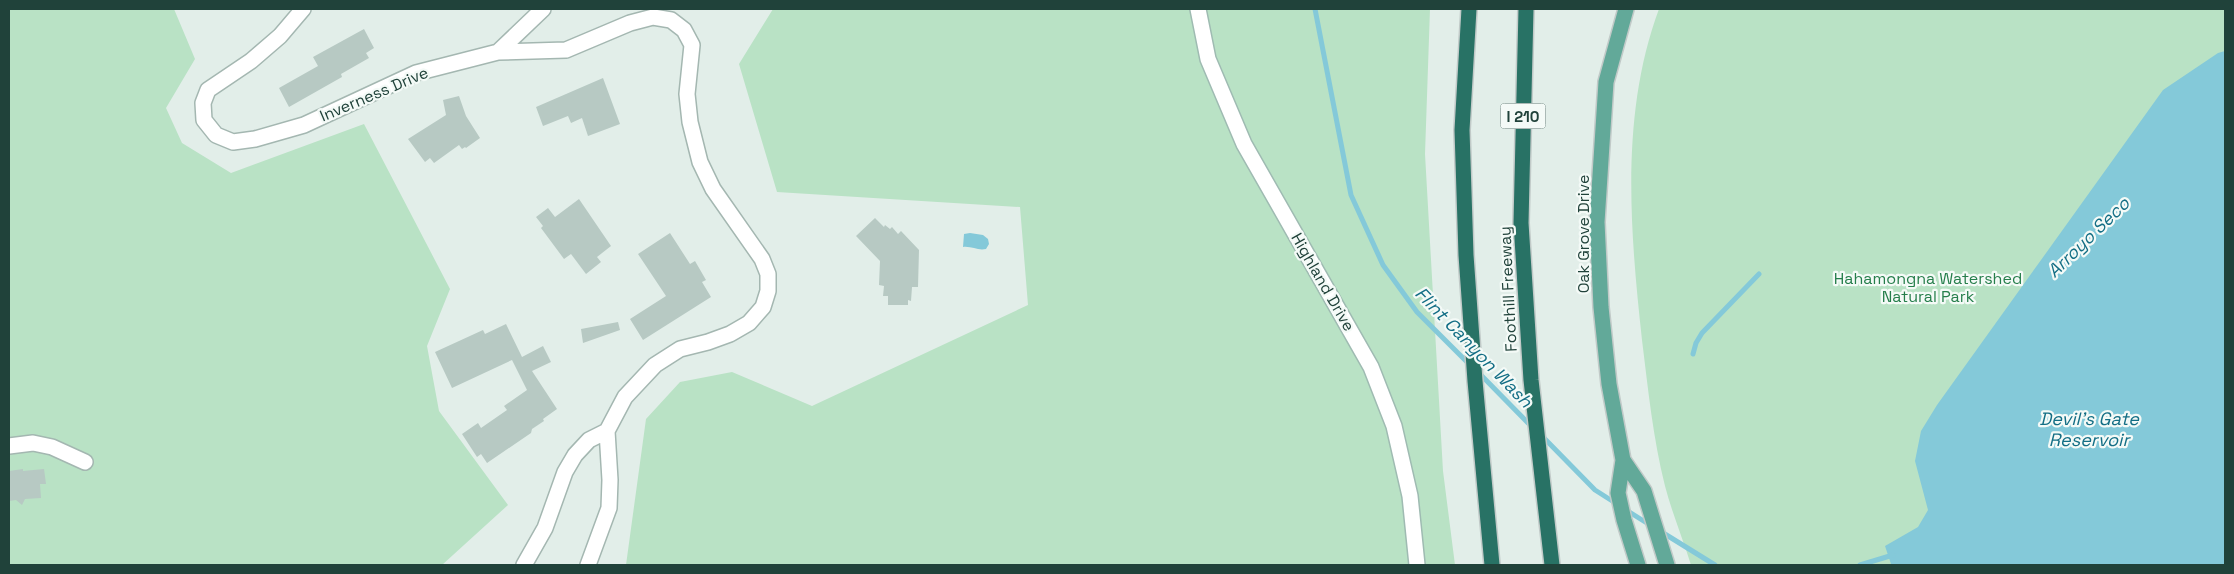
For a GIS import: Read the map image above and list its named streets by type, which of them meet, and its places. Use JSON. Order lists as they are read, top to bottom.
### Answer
{
  "streets": {
    "highway": ["I 210", "Foothill Freeway"],
    "main road": ["Oak Grove Drive"],
    "street": ["Inverness Drive", "Highland Drive"]
  },
  "water": ["Arroyo Seco", "Flint Canyon Wash", "Devil's Gate Reservoir"],
  "parks": ["Hahamongna Watershed Natural Park"]
}
